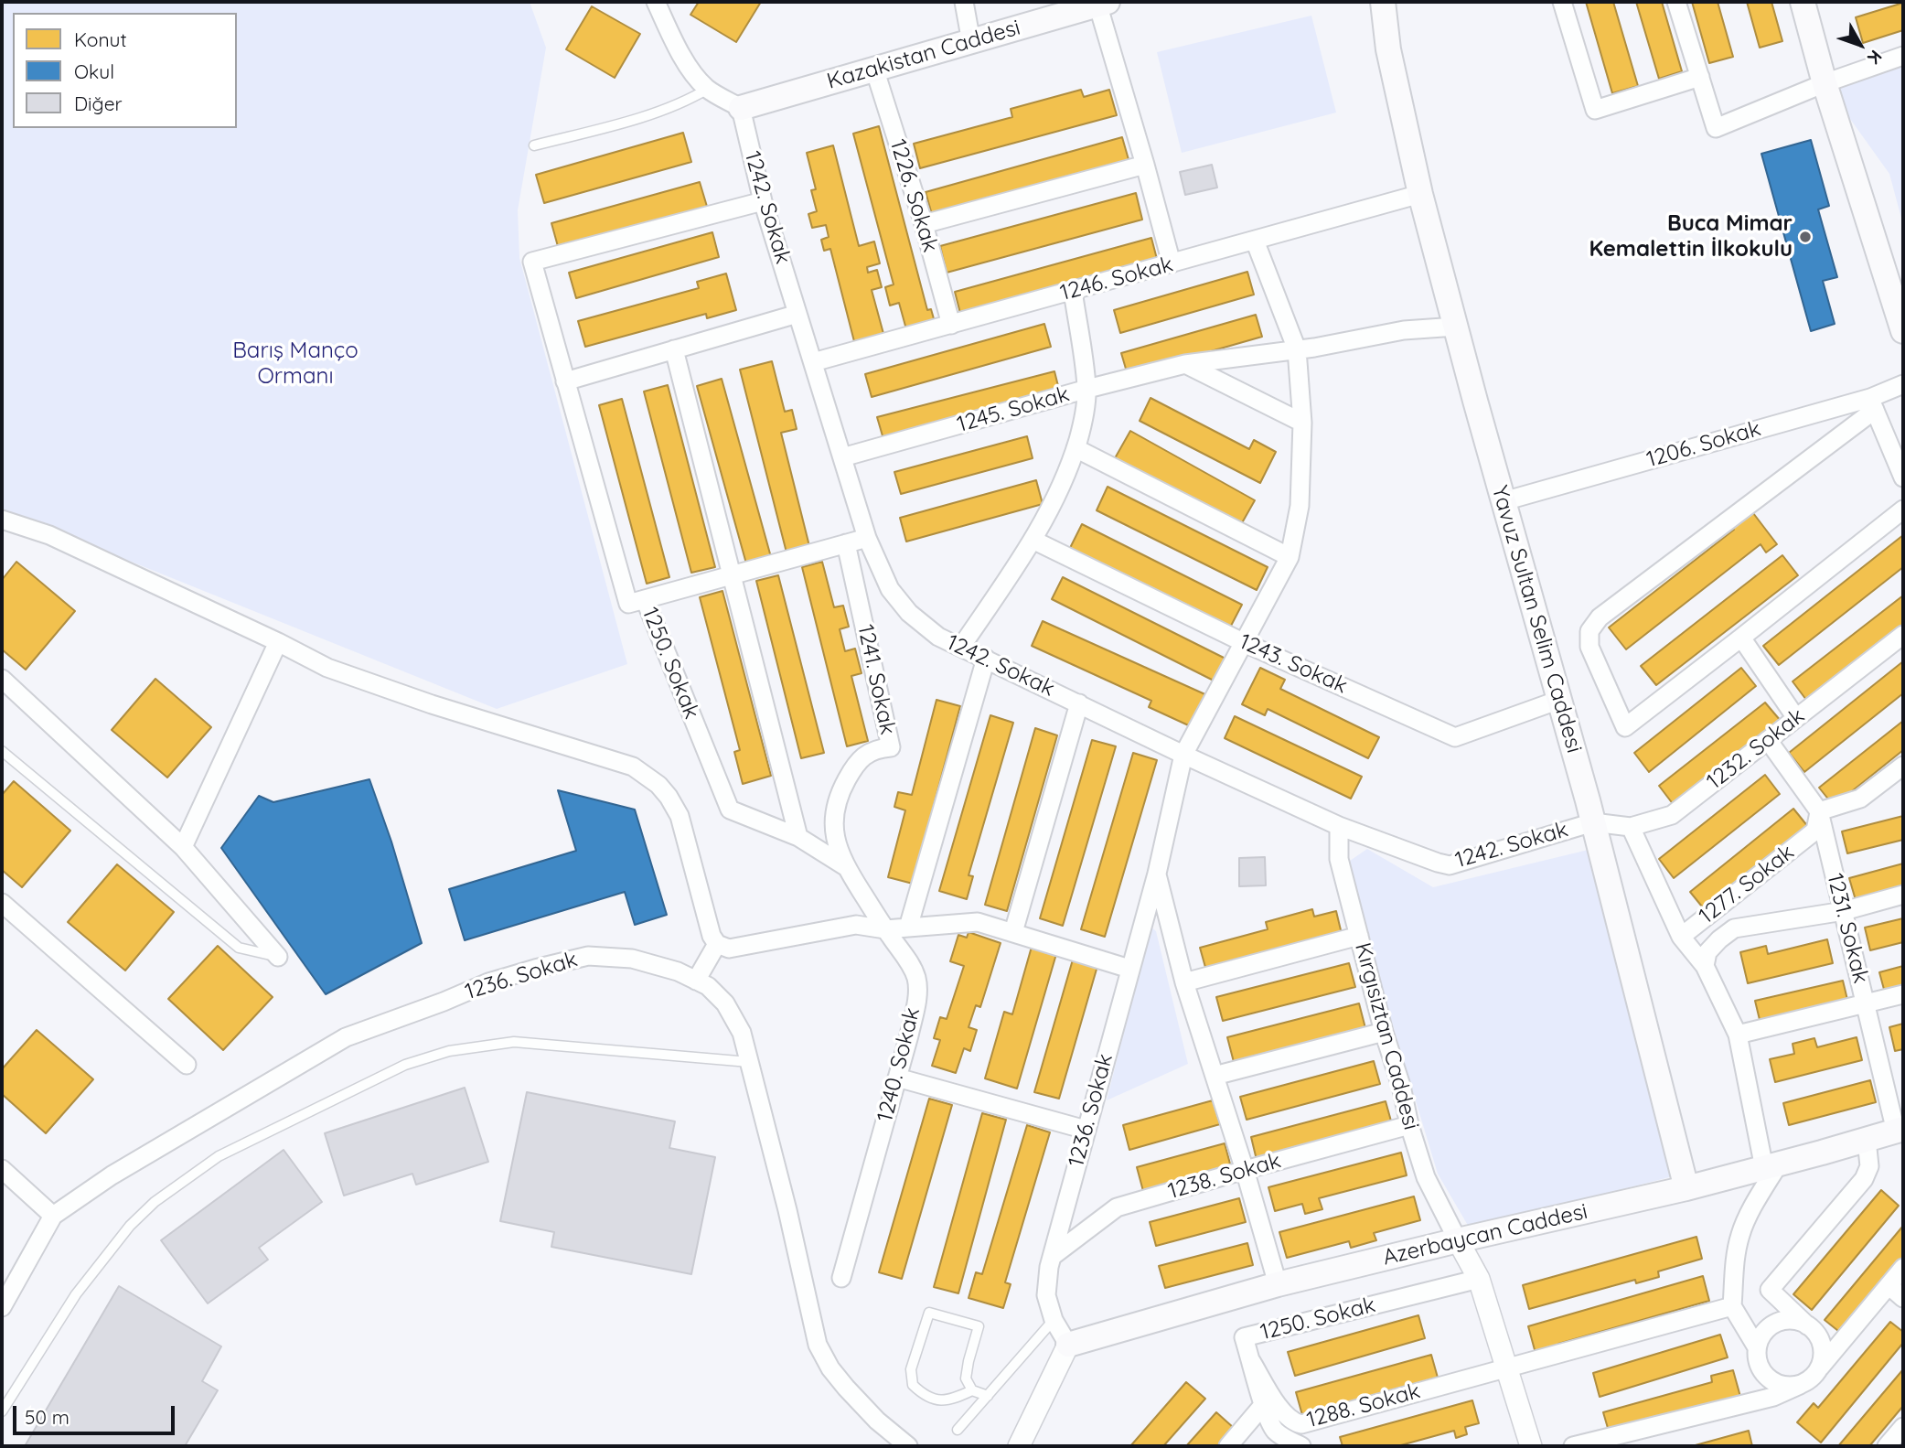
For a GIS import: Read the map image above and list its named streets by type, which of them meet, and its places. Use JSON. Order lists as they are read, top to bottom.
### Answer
{
  "streets": {
    "main road": ["Kazakistan Caddesi", "Yavuz Sultan Selim Caddesi", "Azerbaycan Caddesi"],
    "street": [
      "1226. Sokak",
      "1242. Sokak",
      "1246. Sokak",
      "1245. Sokak",
      "1206. Sokak",
      "1250. Sokak",
      "1243. Sokak",
      "1241. Sokak",
      "1232. Sokak",
      "1277. Sokak",
      "1231. Sokak",
      "1236. Sokak",
      "Kırgısiztan Caddesi",
      "1240. Sokak",
      "1238. Sokak",
      "1288. Sokak"
    ]
  },
  "crossings": [
    ["Kazakistan Caddesi", "1226. Sokak"],
    ["Kazakistan Caddesi", "1242. Sokak"],
    ["1226. Sokak", "1246. Sokak"],
    ["1242. Sokak", "1246. Sokak"],
    ["1242. Sokak", "1245. Sokak"],
    ["1242. Sokak", "Yavuz Sultan Selim Caddesi"],
    ["1242. Sokak", "1250. Sokak"],
    ["1242. Sokak", "1232. Sokak"],
    ["1242. Sokak", "1236. Sokak"],
    ["1242. Sokak", "Kırgısiztan Caddesi"],
    ["1246. Sokak", "Yavuz Sultan Selim Caddesi"],
    ["1246. Sokak", "1236. Sokak"],
    ["1245. Sokak", "Yavuz Sultan Selim Caddesi"],
    ["1245. Sokak", "1236. Sokak"],
    ["1206. Sokak", "Yavuz Sultan Selim Caddesi"],
    ["Yavuz Sultan Selim Caddesi", "1243. Sokak"],
    ["Yavuz Sultan Selim Caddesi", "1232. Sokak"],
    ["Yavuz Sultan Selim Caddesi", "Azerbaycan Caddesi"],
    ["1250. Sokak", "1241. Sokak"],
    ["1250. Sokak", "1288. Sokak"],
    ["1243. Sokak", "1236. Sokak"],
    ["1241. Sokak", "1240. Sokak"],
    ["1232. Sokak", "1277. Sokak"],
    ["1232. Sokak", "1231. Sokak"],
    ["1277. Sokak", "1231. Sokak"],
    ["1231. Sokak", "Azerbaycan Caddesi"],
    ["1236. Sokak", "1238. Sokak"],
    ["1236. Sokak", "Azerbaycan Caddesi"],
    ["Kırgısiztan Caddesi", "1238. Sokak"],
    ["Kırgısiztan Caddesi", "Azerbaycan Caddesi"]
  ],
  "parks": ["Barış Manço Ormanı"],
  "places": ["Buca Mimar Kemalettin İlkokulu"],
  "legend": ["Konut", "Okul", "Diğer"],
  "scale_bar": "50 m",
  "north": "bottom right"
}
